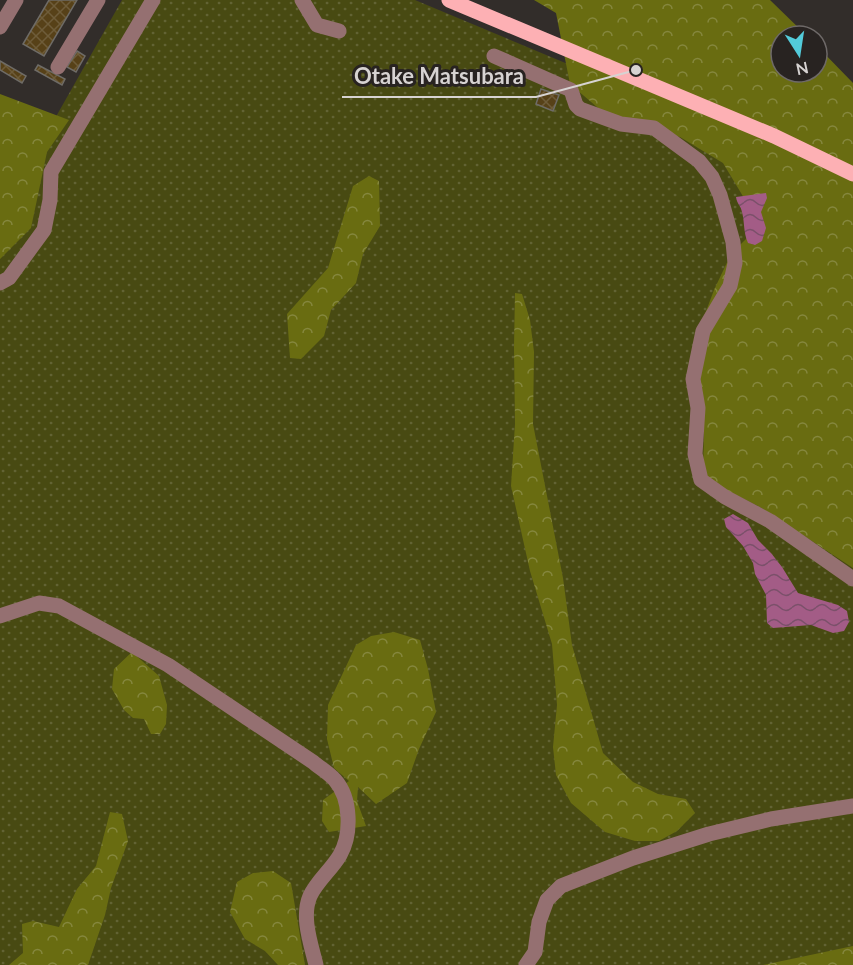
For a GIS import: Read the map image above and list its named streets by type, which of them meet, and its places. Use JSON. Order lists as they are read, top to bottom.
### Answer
{
  "places": ["Otake Matsubara"],
  "north": "bottom"
}
